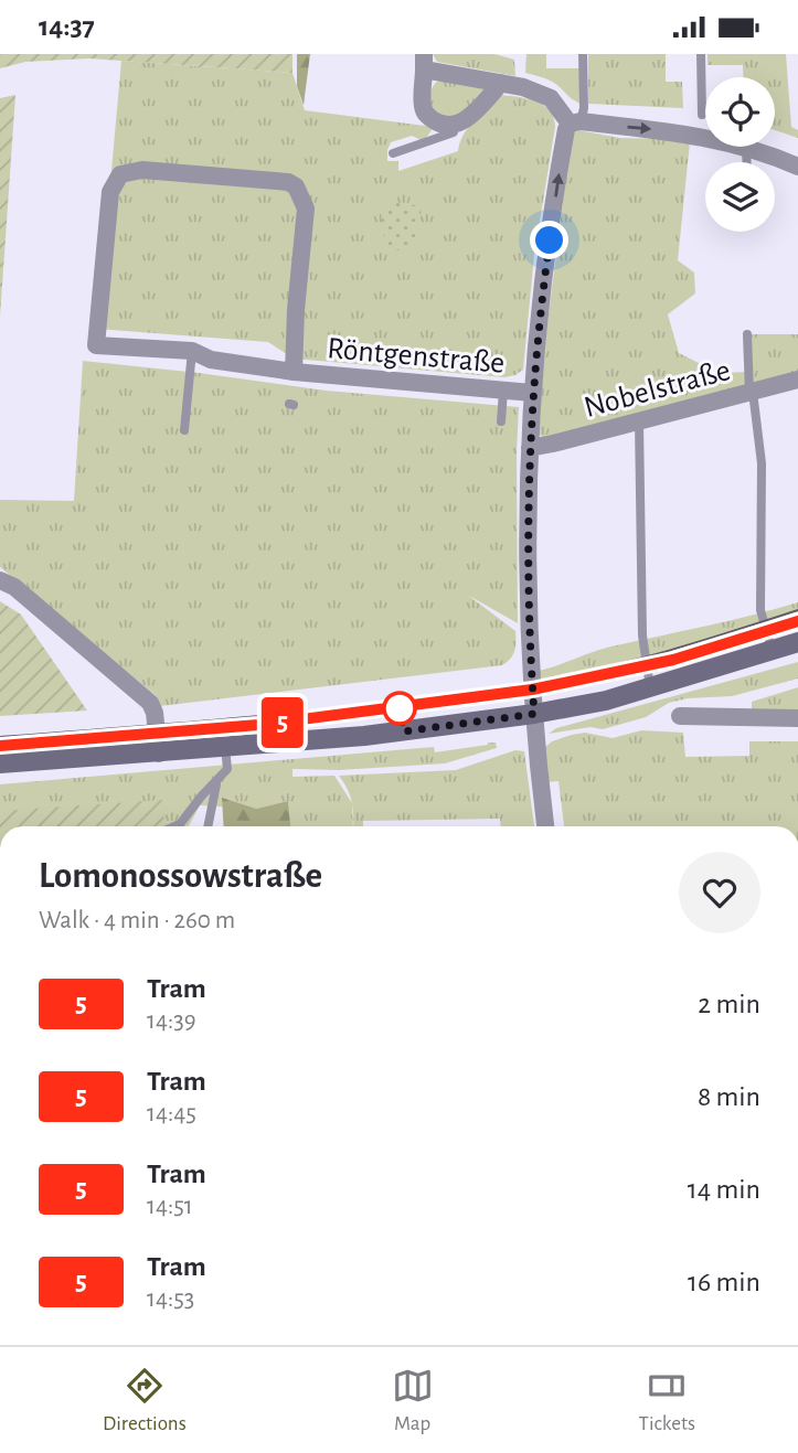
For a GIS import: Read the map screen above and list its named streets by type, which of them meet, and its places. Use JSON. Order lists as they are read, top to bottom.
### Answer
{
  "streets": {
    "street": ["Röntgenstraße", "Nobelstraße"]
  },
  "lines": ["tram line 5"],
  "page": {
    "status": "14:37",
    "on_map": "5",
    "heading": ["Lomonossowstraße", "Walk · 4 min · 260 m"],
    "list": [
      {
        "mark": "5",
        "name": "Tram",
        "note": "14:39",
        "value": "2 min"
      },
      {
        "mark": "5",
        "name": "Tram",
        "note": "14:45",
        "value": "8 min"
      },
      {
        "mark": "5",
        "name": "Tram",
        "note": "14:51",
        "value": "14 min"
      },
      {
        "mark": "5",
        "name": "Tram",
        "note": "14:53",
        "value": "16 min"
      }
    ],
    "tabs": ["Directions", "Map", "Tickets"]
  }
}
